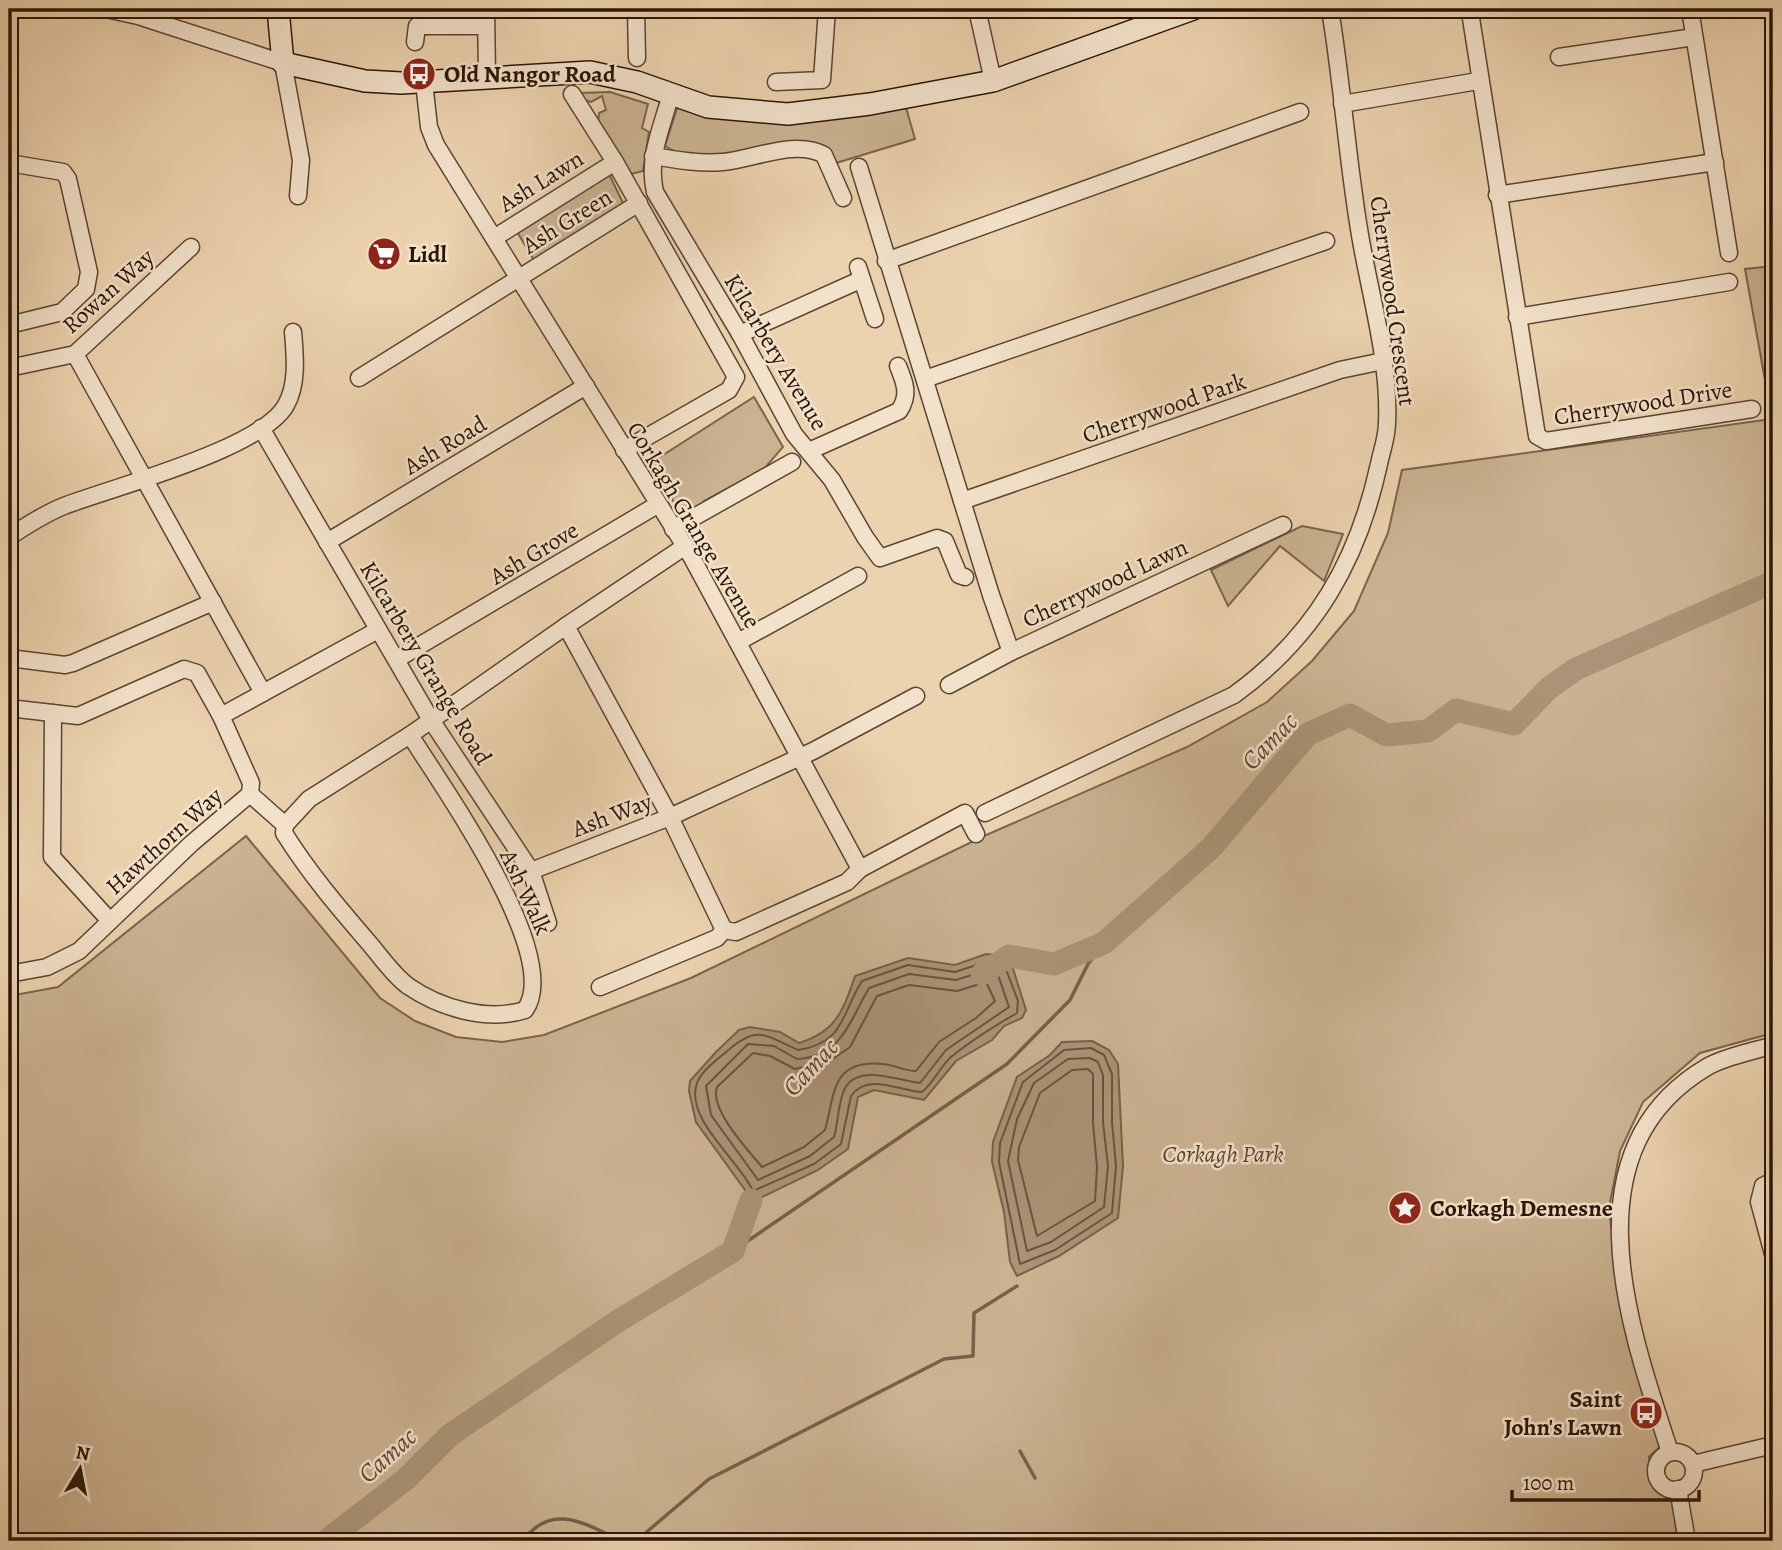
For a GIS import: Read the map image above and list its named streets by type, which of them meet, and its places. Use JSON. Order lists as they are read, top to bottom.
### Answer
{
  "streets": {
    "street": [
      "Ash Lawn",
      "Ash Green",
      "Rowan Way",
      "Cherrywood Crescent",
      "Kilcarbery Avenue",
      "Cherrywood Drive",
      "Cherrywood Park",
      "Ash Road",
      "Corkagh Grange Avenue",
      "Ash Grove",
      "Cherrywood Lawn",
      "Kilcarbery Grange Road",
      "Ash Way",
      "Hawthorn Way",
      "Ash Walk"
    ]
  },
  "crossings": [
    ["Ash Lawn", "Ash Green"],
    ["Ash Lawn", "Corkagh Grange Avenue"],
    ["Ash Green", "Corkagh Grange Avenue"],
    ["Cherrywood Crescent", "Cherrywood Park"],
    ["Ash Road", "Corkagh Grange Avenue"],
    ["Ash Road", "Kilcarbery Grange Road"],
    ["Corkagh Grange Avenue", "Ash Grove"],
    ["Ash Grove", "Kilcarbery Grange Road"],
    ["Kilcarbery Grange Road", "Ash Way"]
  ],
  "water": ["Camac"],
  "parks": ["Corkagh Park"],
  "places": {
    "bus stop": ["Old Nangor Road", "Saint John's Lawn"],
    "supermarket": ["Lidl"],
    "place": ["Corkagh Demesne"]
  },
  "scale_bar": "100 m",
  "north": "top"
}
